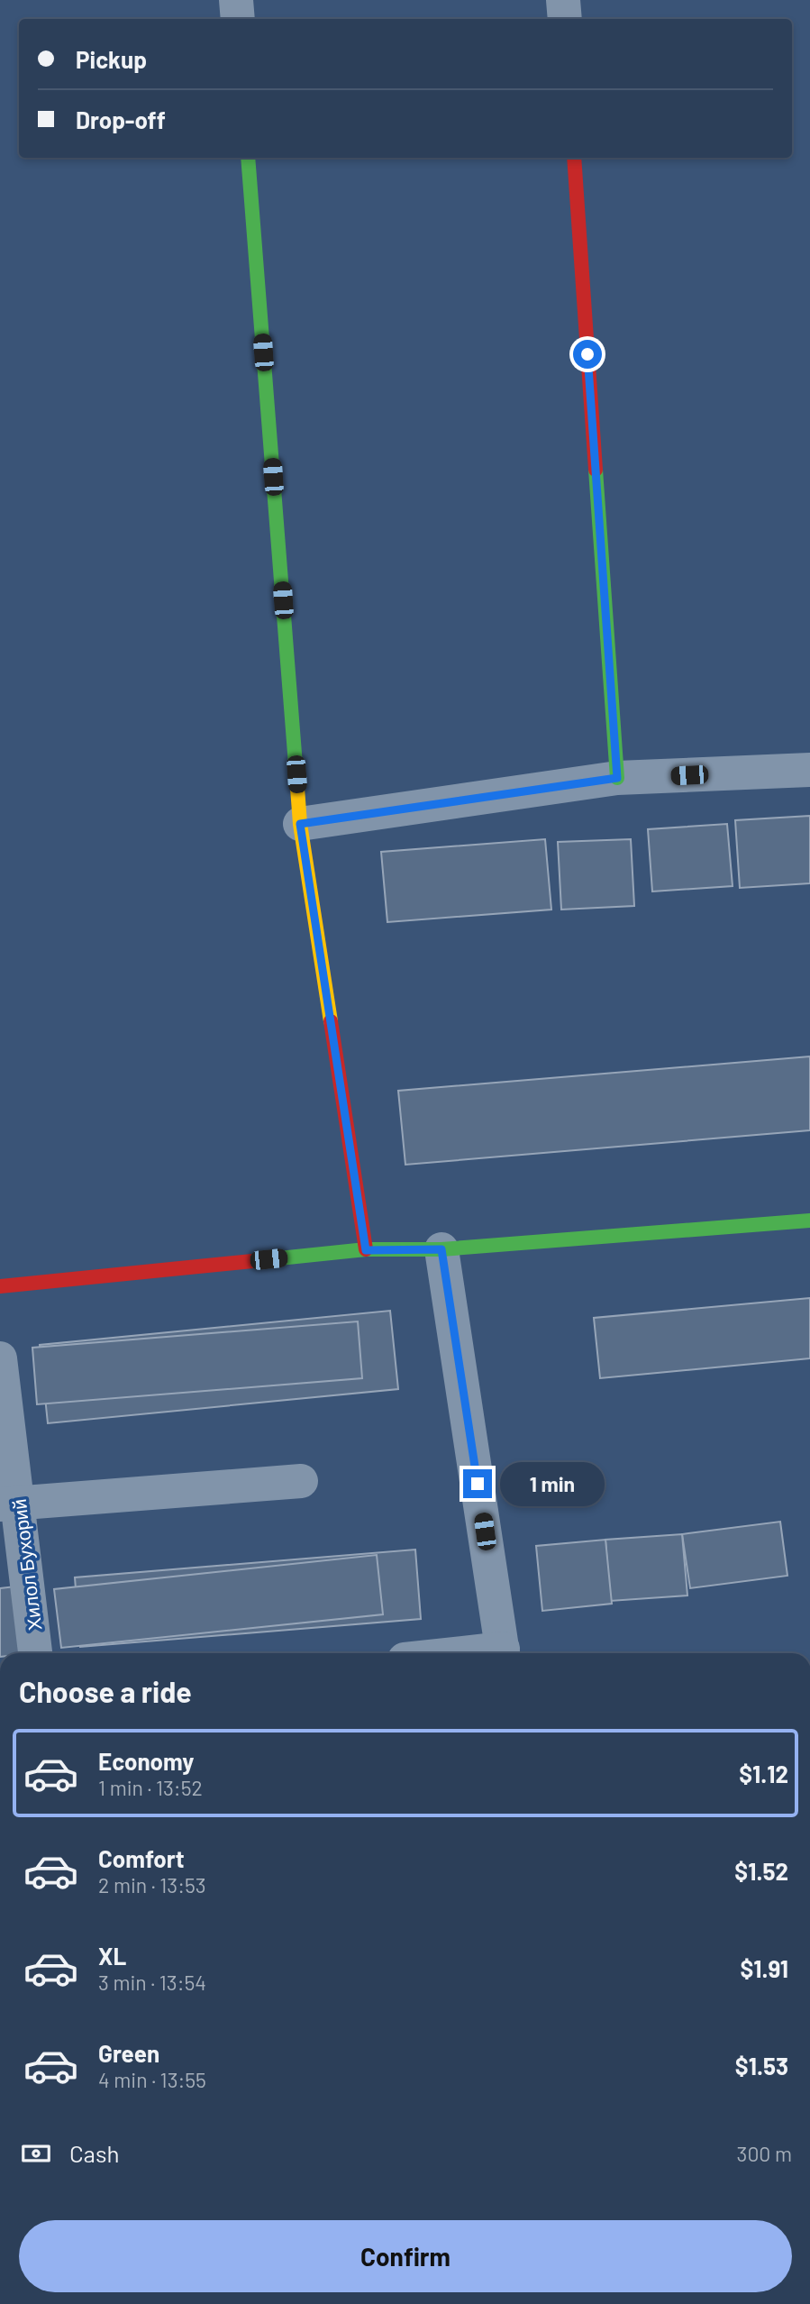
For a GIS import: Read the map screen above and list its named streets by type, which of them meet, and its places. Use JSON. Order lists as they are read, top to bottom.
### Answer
{
  "streets": {
    "street": ["Хилол Бухорий"]
  },
  "page": {
    "banner": ["Pickup", "Drop-off"],
    "bubble": "1 min",
    "heading": "Choose a ride",
    "list": [
      {
        "name": "Economy",
        "note": "1 min · 13:52",
        "value": "$1.12"
      },
      {
        "name": "Comfort",
        "note": "2 min · 13:53",
        "value": "$1.52"
      },
      {
        "name": "XL",
        "note": "3 min · 13:54",
        "value": "$1.91"
      },
      {
        "name": "Green",
        "note": "4 min · 13:55",
        "value": "$1.53"
      }
    ],
    "pay": ["Cash", "300 m"],
    "buttons": "Confirm"
  }
}
